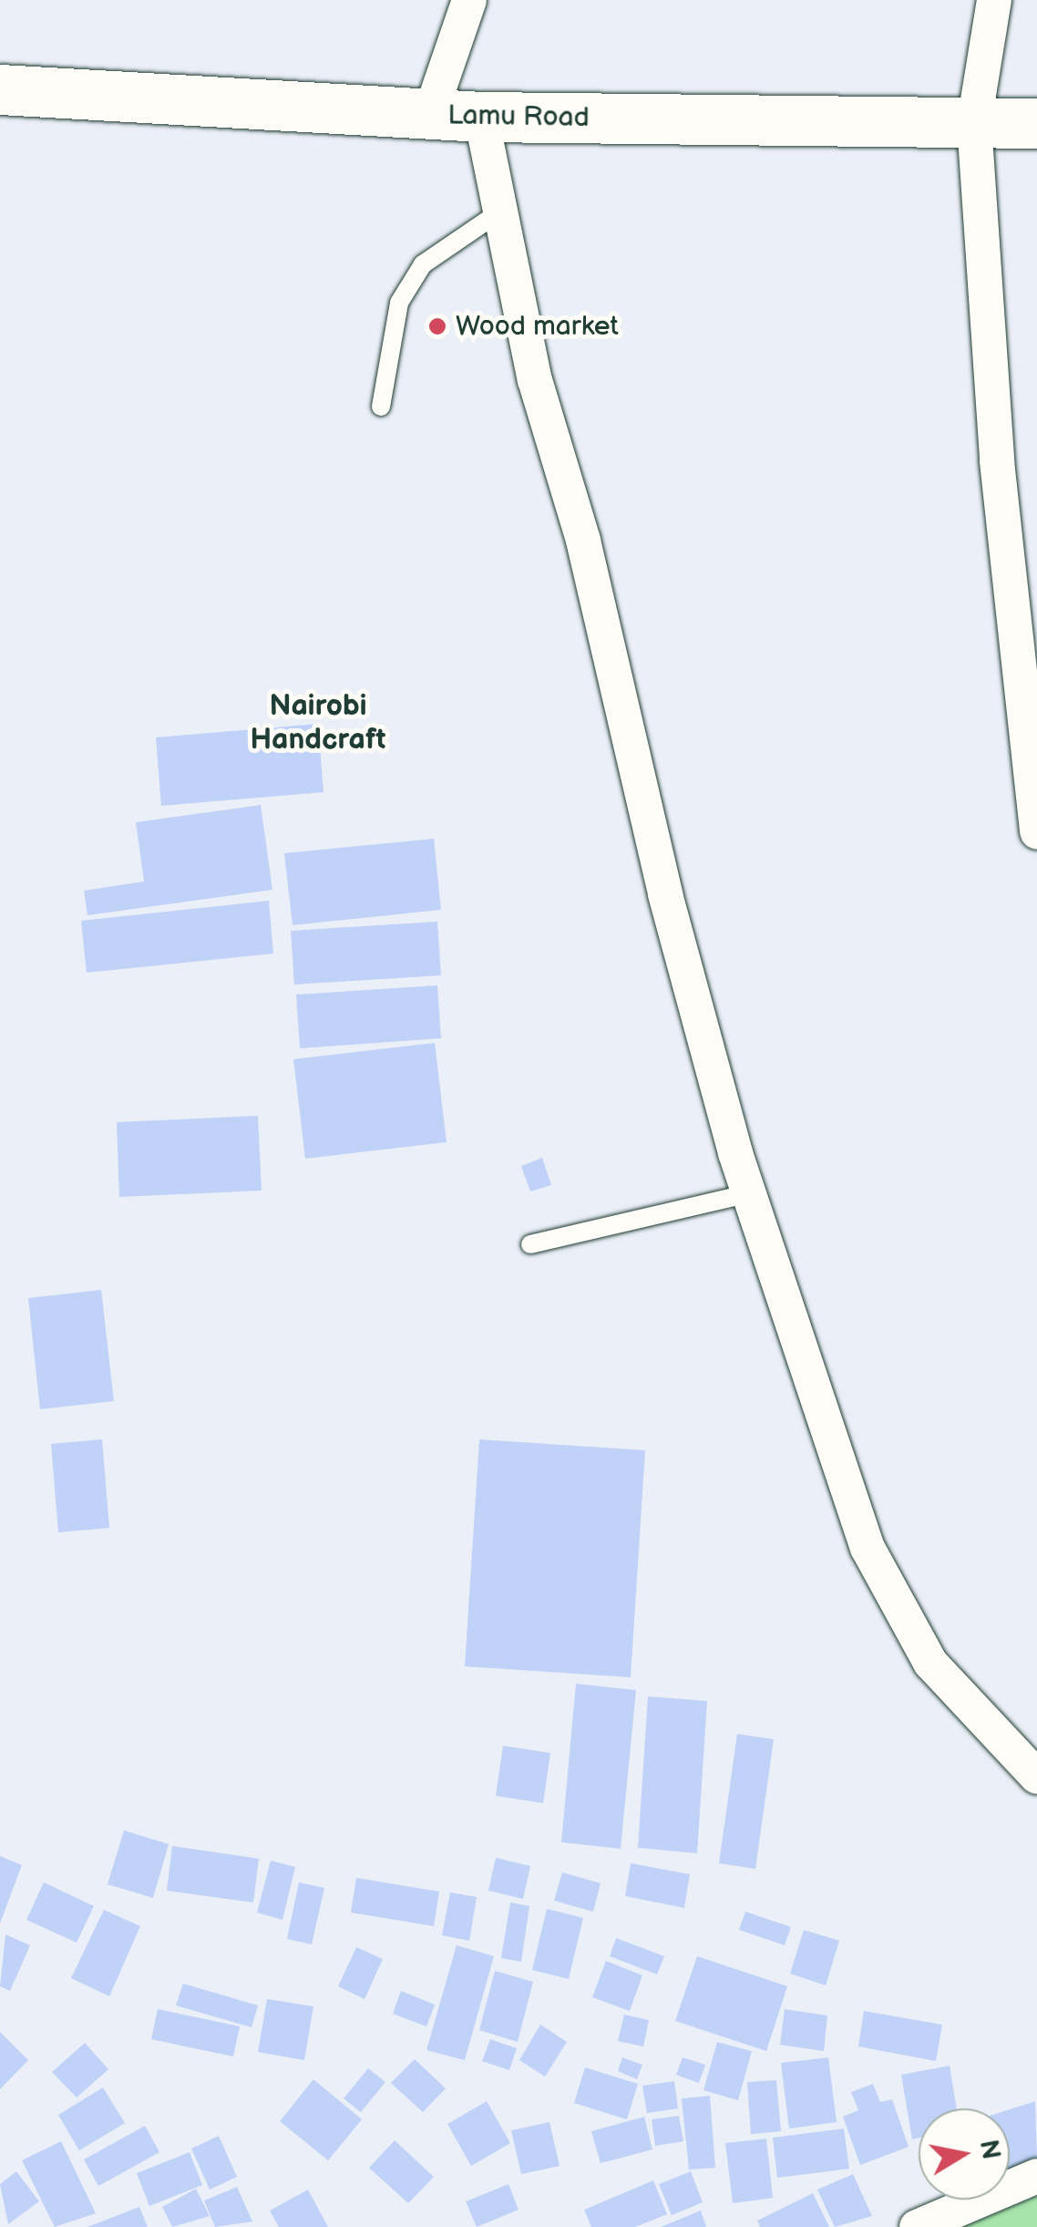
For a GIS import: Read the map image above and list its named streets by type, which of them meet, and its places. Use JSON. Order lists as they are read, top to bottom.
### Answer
{
  "streets": {
    "street": ["Lamu Road"]
  },
  "districts": ["Nairobi Handcraft"],
  "places": ["Wood market"],
  "north": "right"
}
